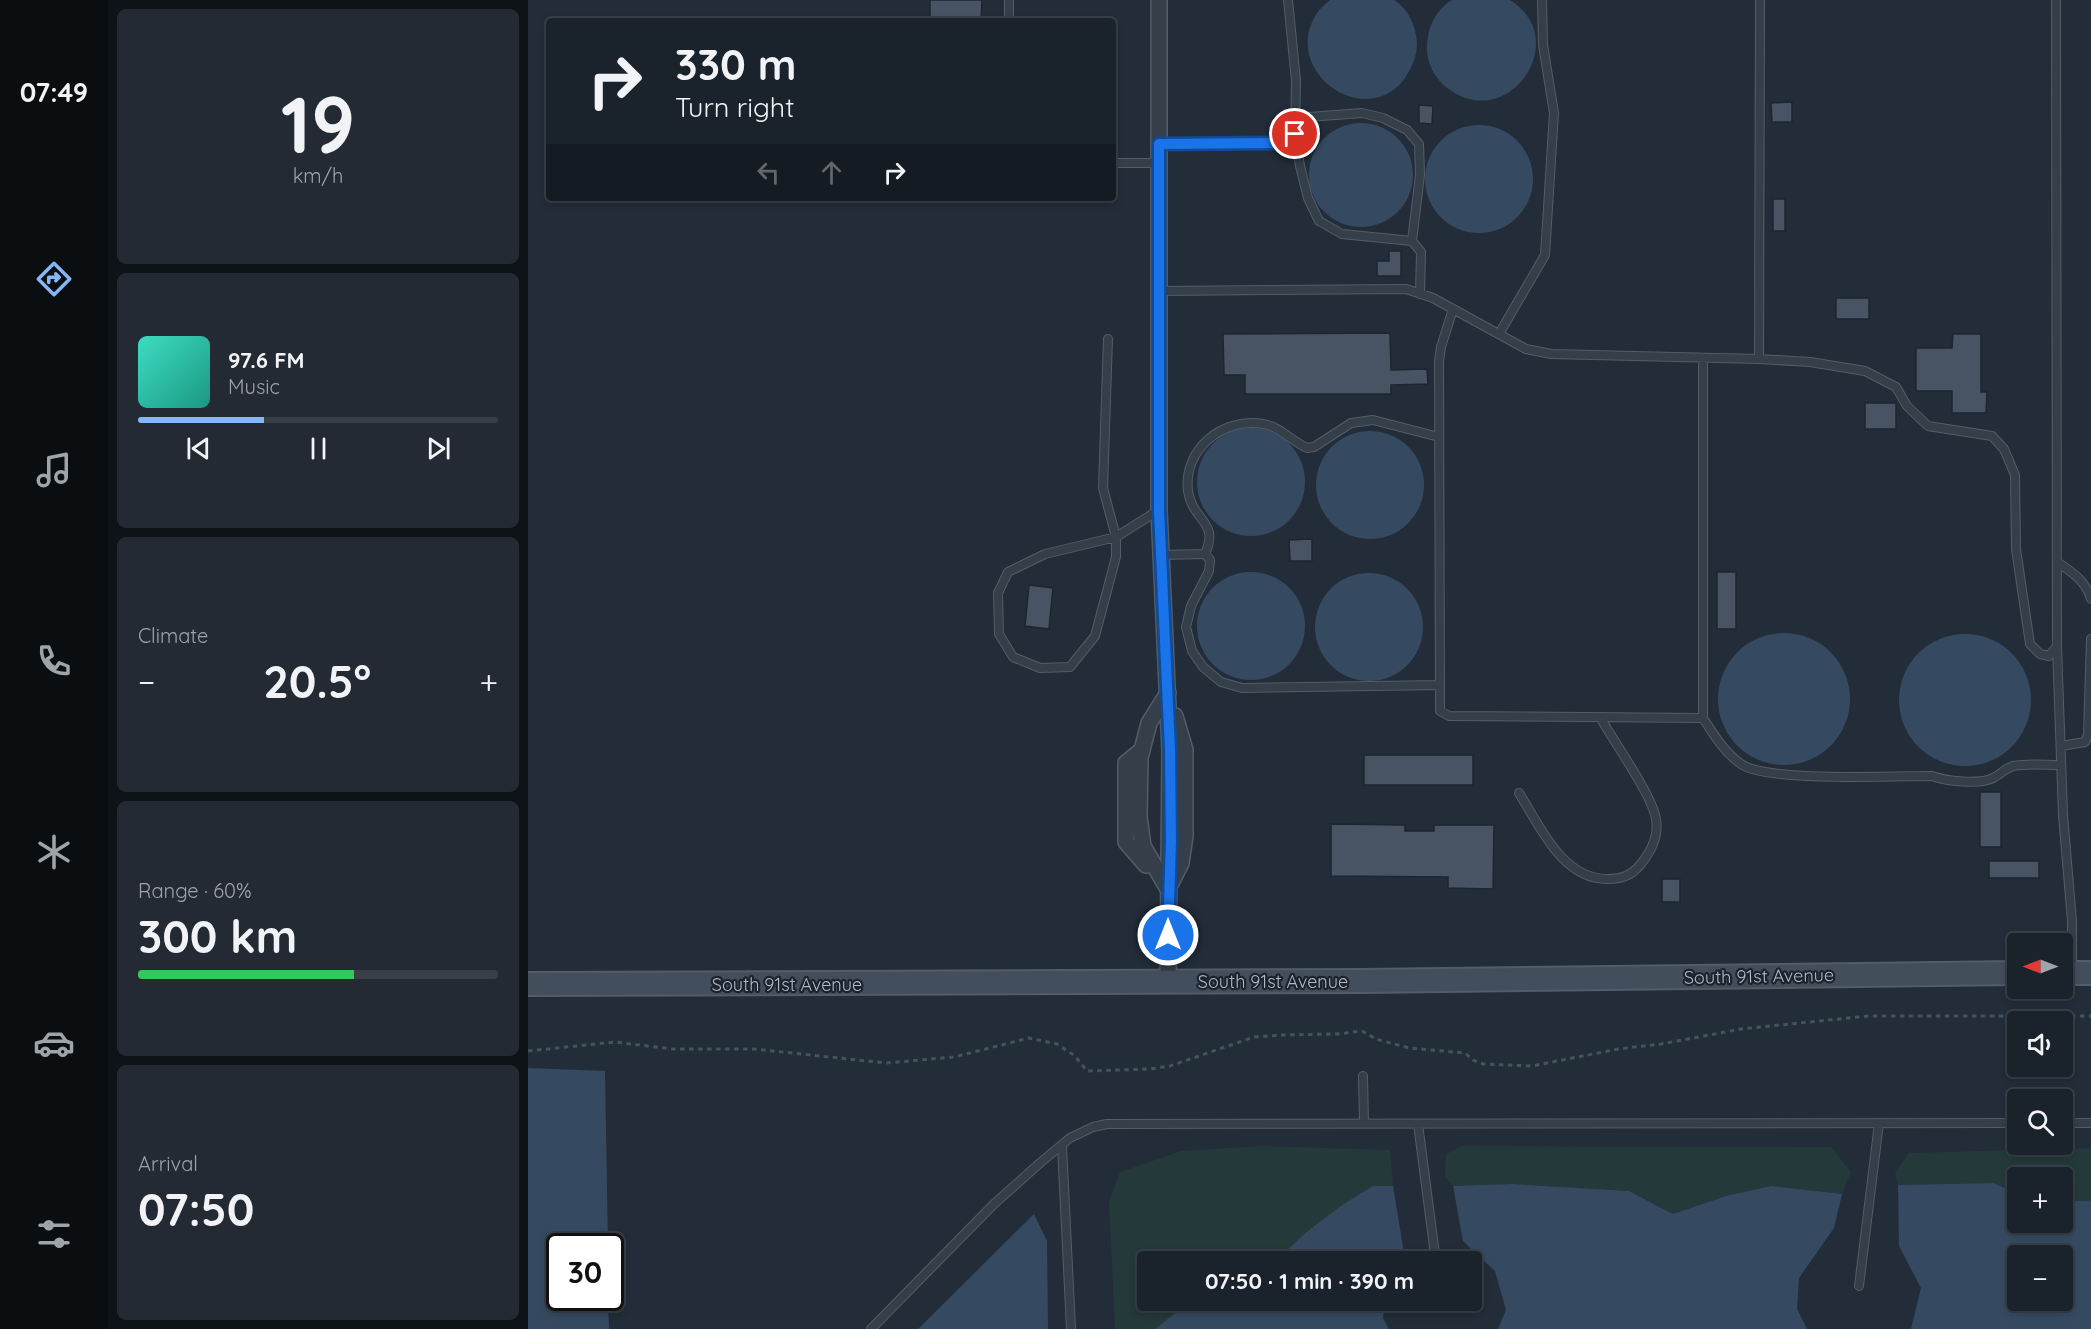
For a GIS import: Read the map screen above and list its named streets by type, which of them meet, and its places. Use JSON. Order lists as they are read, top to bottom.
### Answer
{
  "streets": {
    "main road": ["South 91st Avenue"]
  },
  "north": "left",
  "page": {
    "tabs": "07:49",
    "tile": [
      ["19", "km/h"],
      "Climate",
      ["Range · 60%", "300 km"],
      ["Arrival", "07:50"]
    ],
    "turn": ["330 m", "Turn right"],
    "song": ["97.6 FM", "Music"],
    "heat": ["−", "20.5°", "+"],
    "map_buttons": ["+", "−"],
    "limit": "30",
    "trip": "07:50 · 1 min · 390 m"
  }
}
